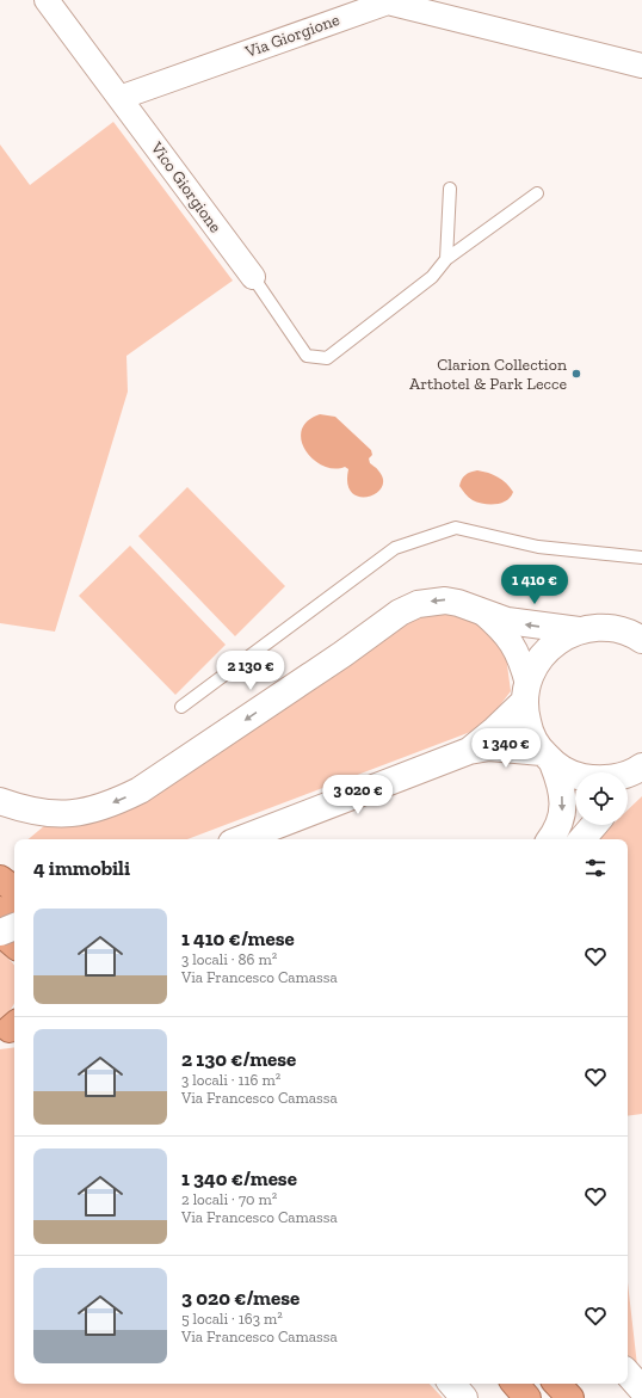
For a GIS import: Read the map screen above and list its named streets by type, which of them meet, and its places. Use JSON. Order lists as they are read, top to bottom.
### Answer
{
  "streets": {
    "street": ["Via Giorgione", "Vico Giorgione"]
  },
  "crossings": [
    ["Via Giorgione", "Vico Giorgione"]
  ],
  "places": ["Clarion Collection Arthotel & Park Lecce"],
  "page": {
    "price": [
      "1 410 €",
      "2 130 €",
      "1 340 €",
      "3 020 €"
    ],
    "heading": "4 immobili",
    "list": [
      {
        "name": "1 410 €/mese",
        "note": "3 locali · 86 m² · Via Francesco Camassa"
      },
      {
        "name": "2 130 €/mese",
        "note": "3 locali · 116 m² · Via Francesco Camassa"
      },
      {
        "name": "1 340 €/mese",
        "note": "2 locali · 70 m² · Via Francesco Camassa"
      },
      {
        "name": "3 020 €/mese",
        "note": "5 locali · 163 m² · Via Francesco Camassa"
      }
    ]
  }
}
